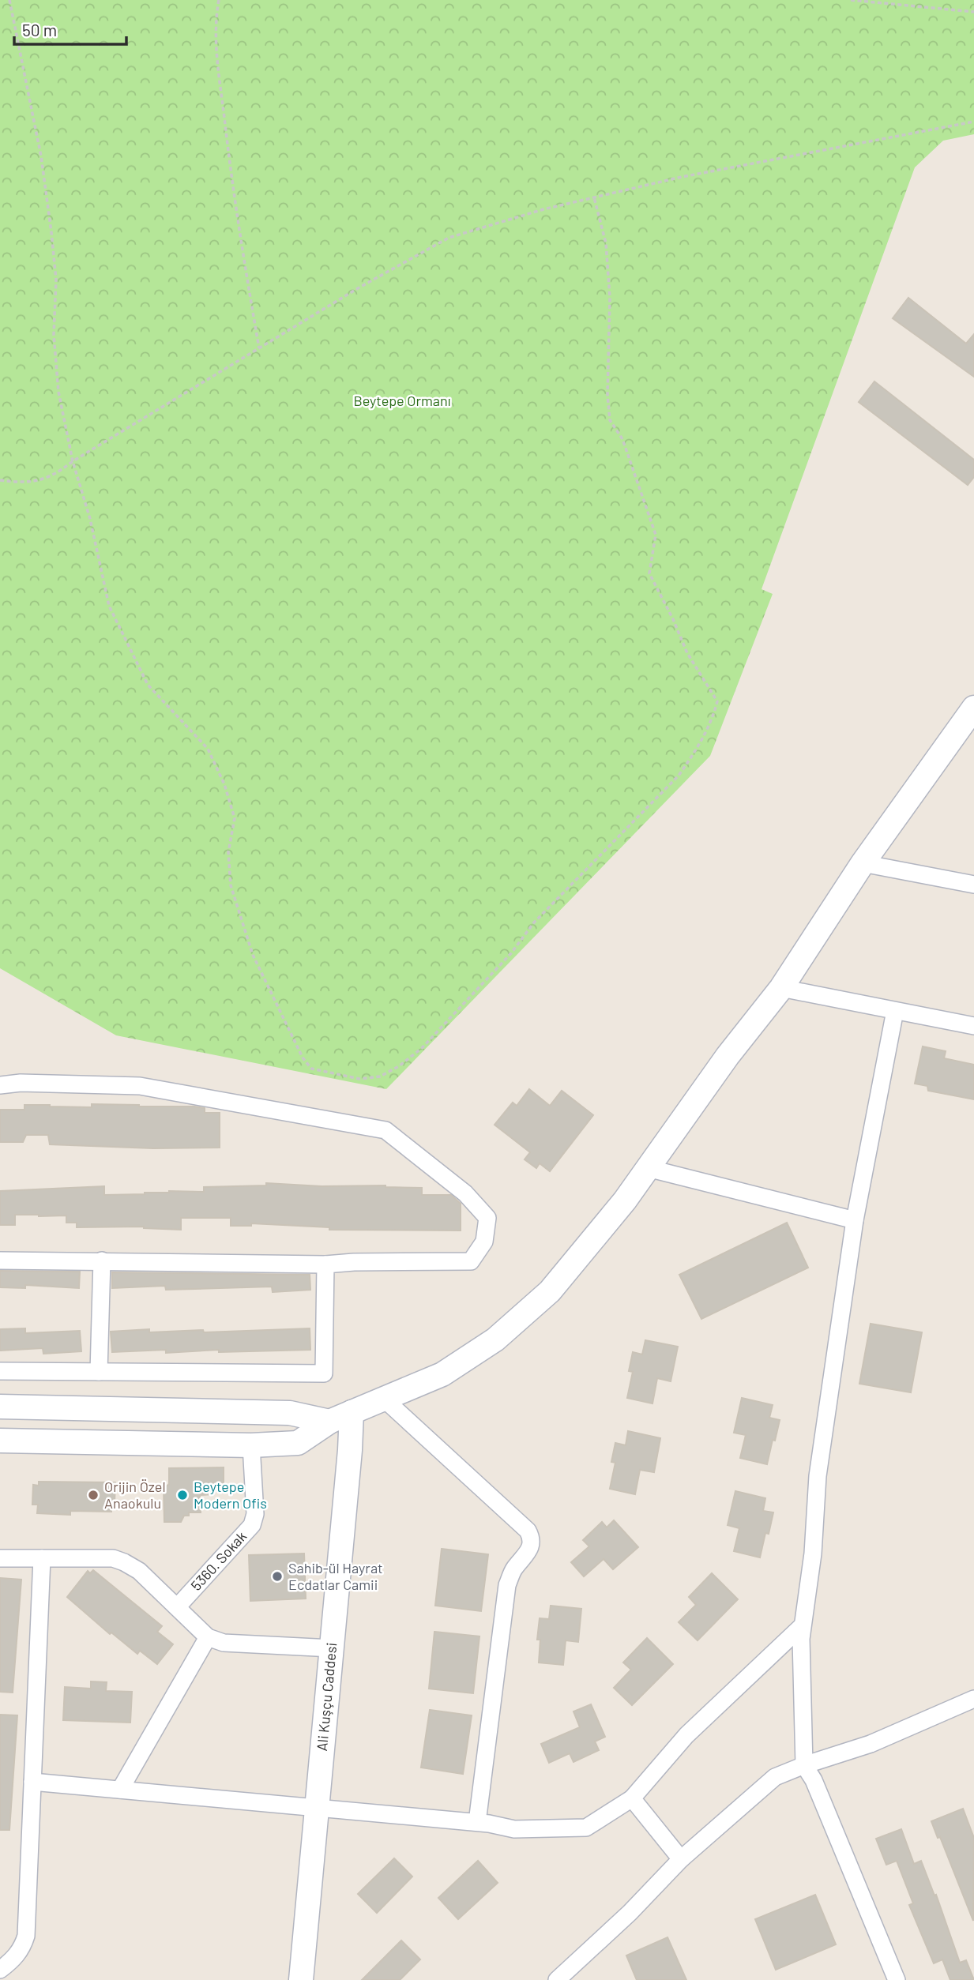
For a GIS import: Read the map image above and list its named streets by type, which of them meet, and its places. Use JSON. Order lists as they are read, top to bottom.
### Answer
{
  "streets": {
    "street": ["5360. Sokak", "Ali Kuşçu Caddesi"]
  },
  "parks": ["Beytepe Ormanı"],
  "places": ["Orijin Özel Anaokulu", "Beytepe Modern Ofis", "Sahib-ül Hayrat Ecdatlar Camii"],
  "scale_bar": "50 m"
}
